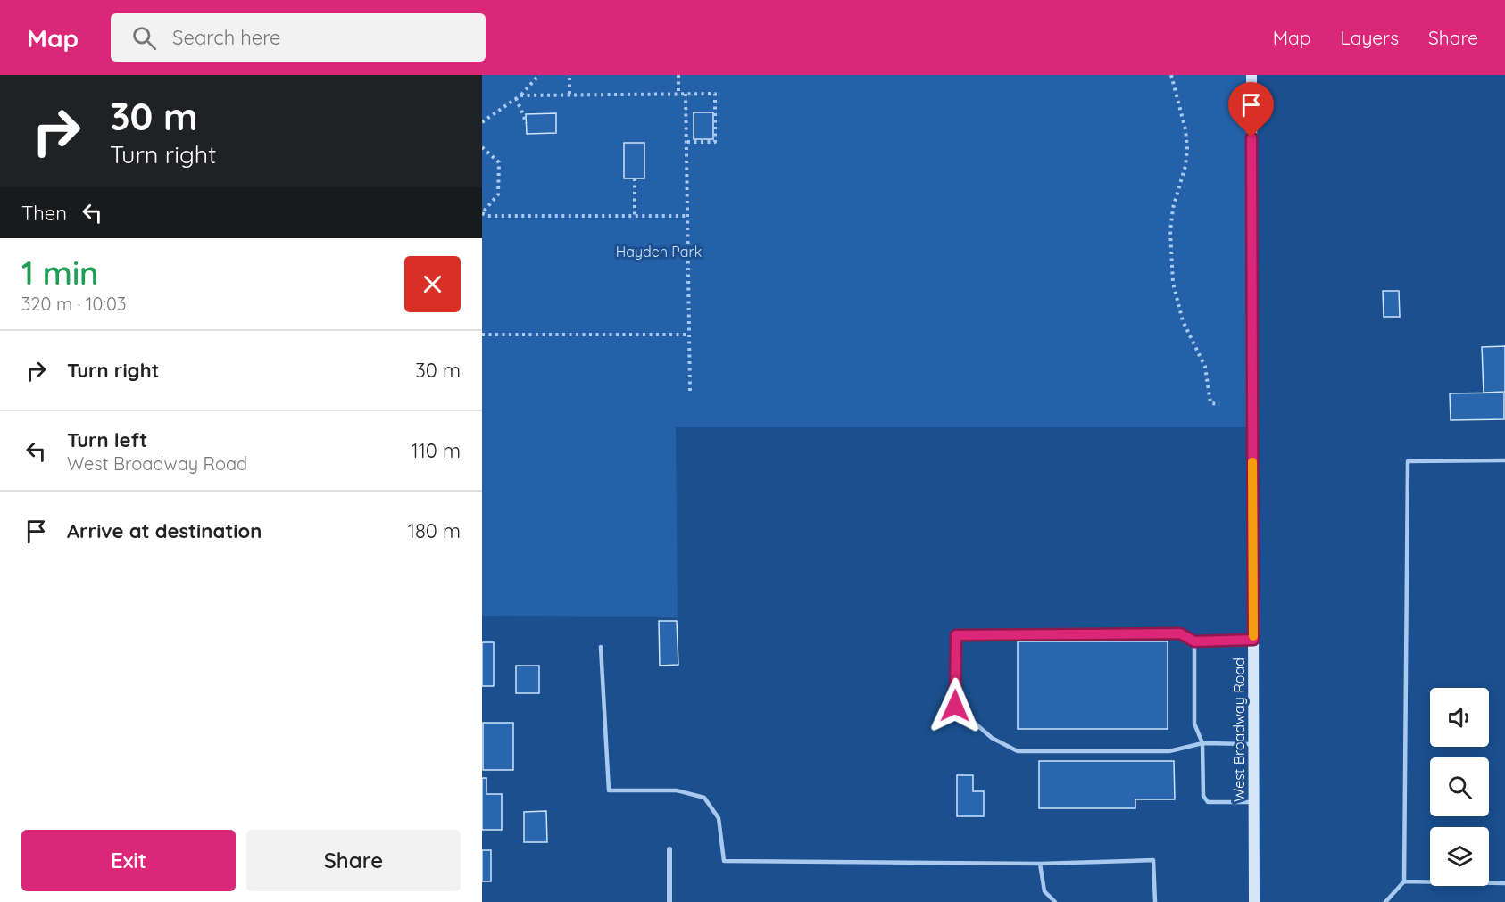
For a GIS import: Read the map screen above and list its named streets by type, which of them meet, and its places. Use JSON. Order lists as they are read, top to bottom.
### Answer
{
  "streets": {
    "main road": ["West Broadway Road"]
  },
  "parks": ["Hayden Park"],
  "page": {
    "header": "Map",
    "search": "Search here",
    "nav": ["Map", "Layers", "Share"],
    "turn": ["30 m", "Turn right"],
    "then": "Then",
    "heading": ["1 min", "320 m · 10:03"],
    "list": [
      {
        "name": "Turn right",
        "value": "30 m"
      },
      {
        "name": "Turn left",
        "note": "West Broadway Road",
        "value": "110 m"
      },
      {
        "name": "Arrive at destination",
        "value": "180 m"
      }
    ],
    "buttons": ["Exit", "Share"]
  }
}
